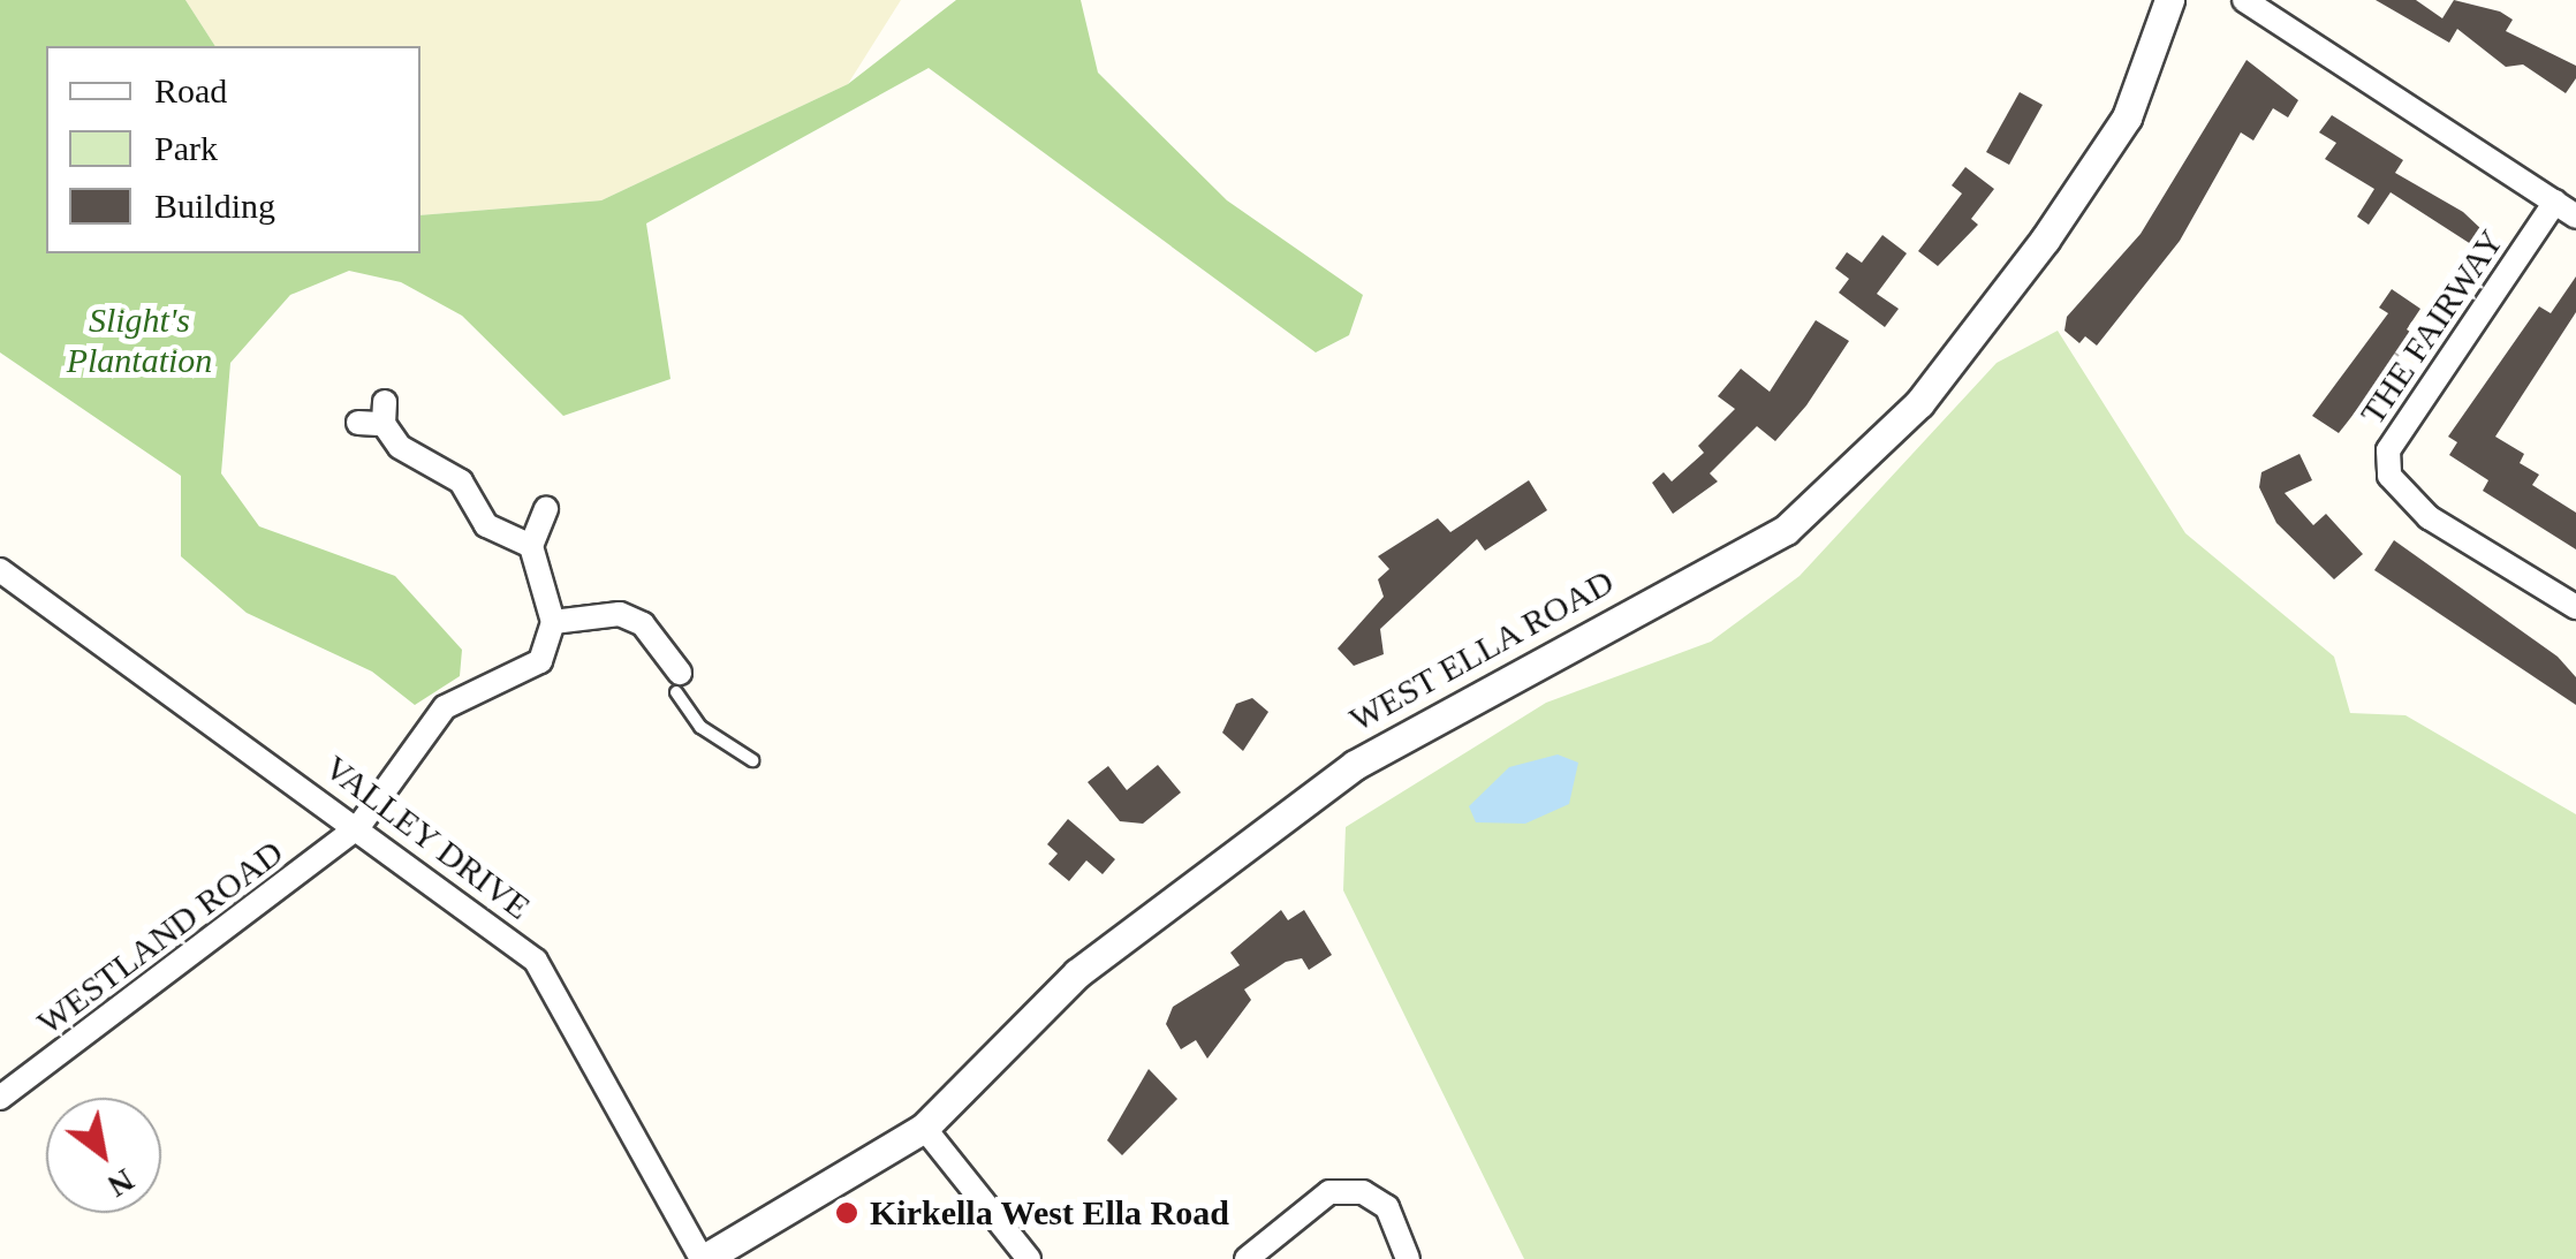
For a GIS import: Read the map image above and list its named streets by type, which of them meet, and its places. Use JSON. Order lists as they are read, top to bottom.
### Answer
{
  "streets": {
    "street": [
      "THE FAIRWAY",
      "WEST ELLA ROAD",
      "VALLEY DRIVE",
      "WESTLAND ROAD"
    ]
  },
  "crossings": [
    ["WEST ELLA ROAD", "VALLEY DRIVE"],
    ["VALLEY DRIVE", "WESTLAND ROAD"]
  ],
  "parks": ["Slight's Plantation"],
  "places": ["Kirkella West Ella Road"],
  "legend": ["Road", "Park", "Building"],
  "north": "bottom right"
}
